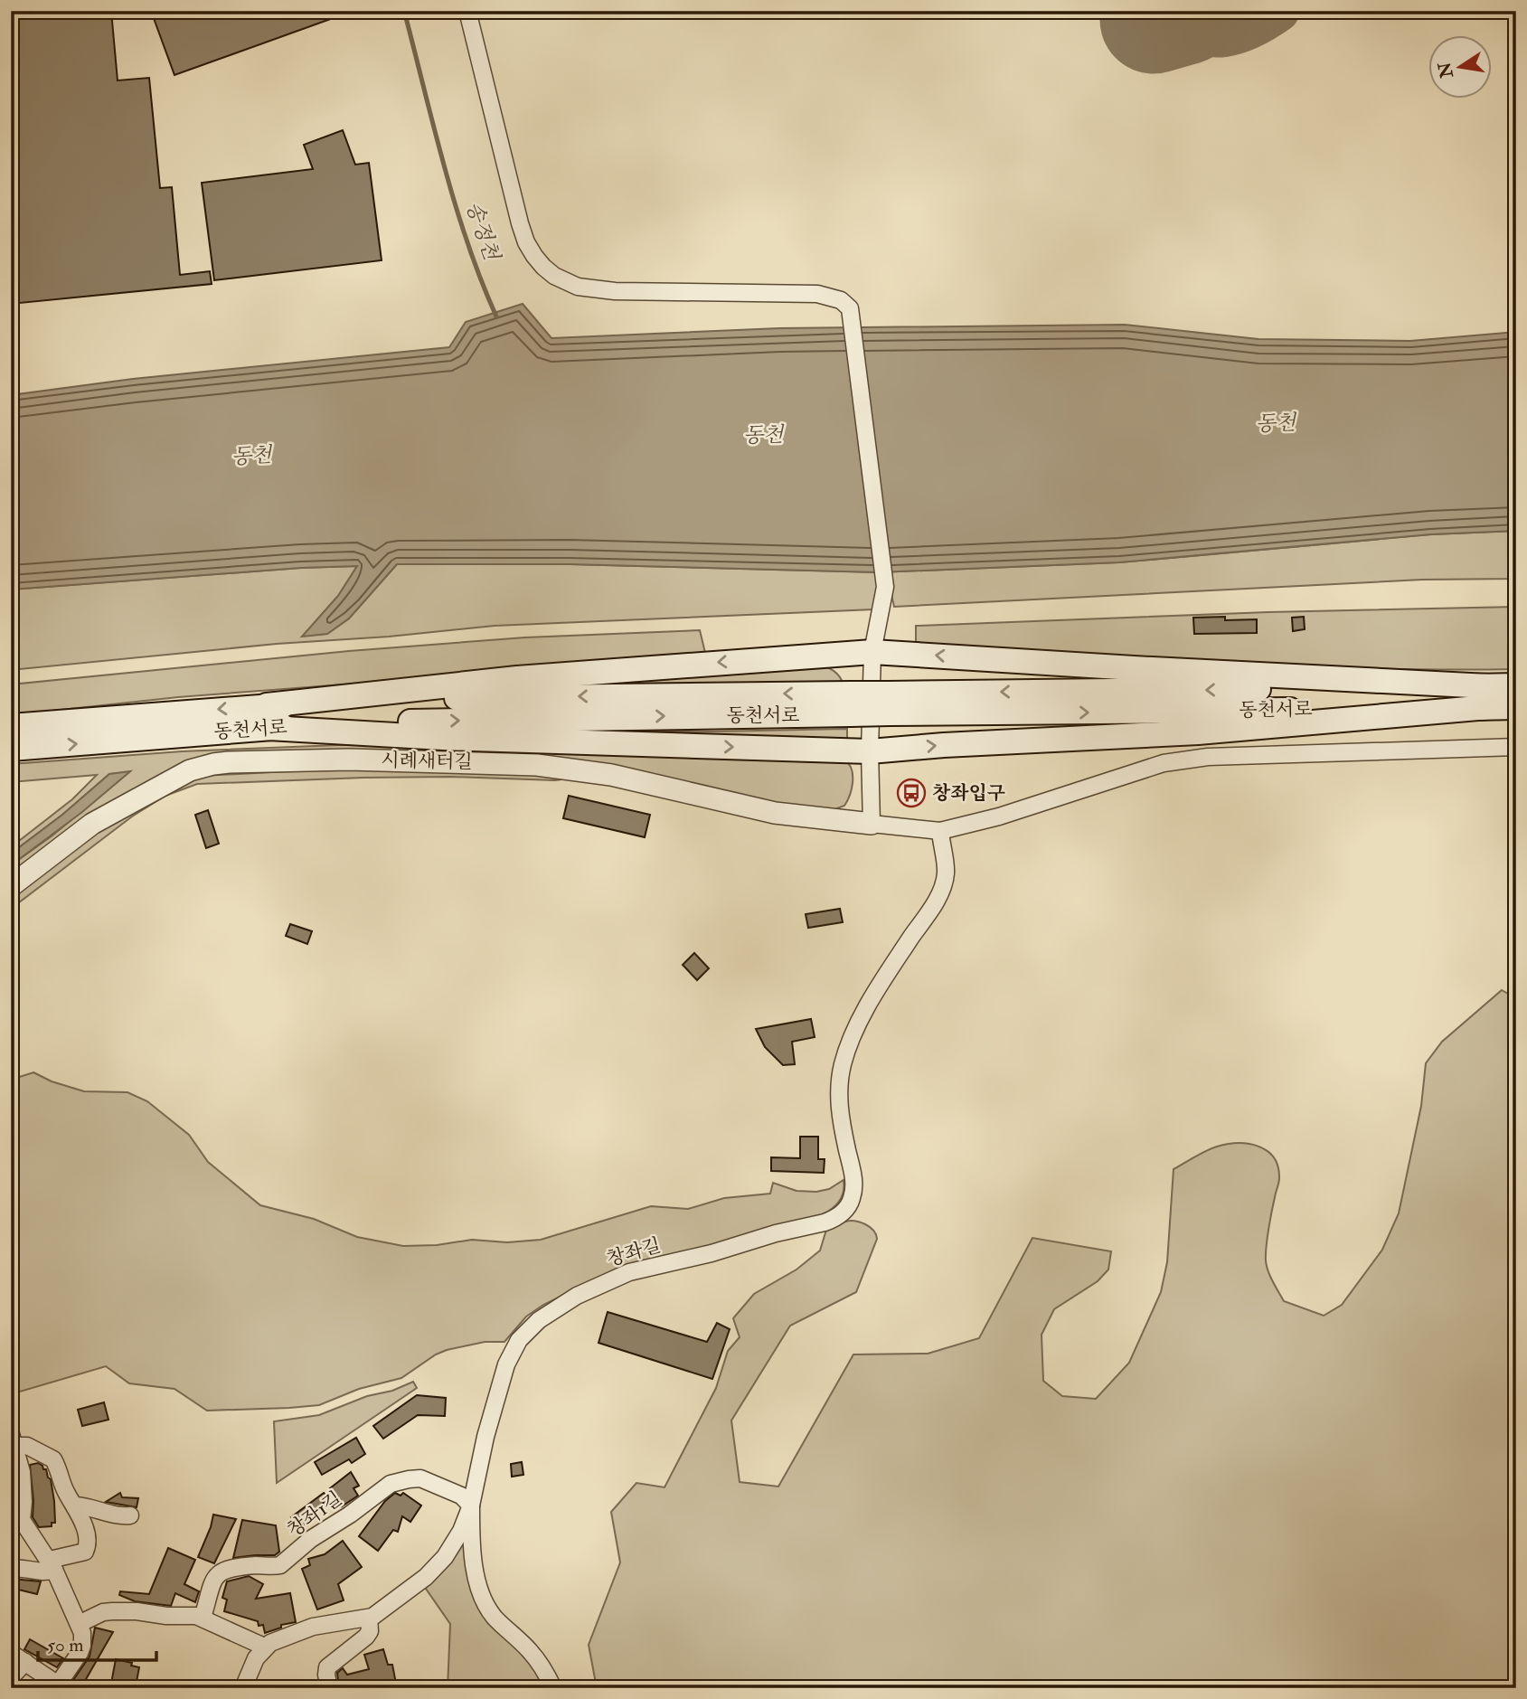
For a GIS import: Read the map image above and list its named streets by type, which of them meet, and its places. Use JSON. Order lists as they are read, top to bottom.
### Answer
{
  "streets": {
    "main road": ["동천서로"],
    "street": ["시례새터길", "창좌길", "창좌1길"]
  },
  "crossings": [
    ["창좌길", "창좌1길"]
  ],
  "water": ["송정천", "동천"],
  "places": {
    "bus stop": ["창좌입구"]
  },
  "scale_bar": "50 m",
  "north": "left"
}
